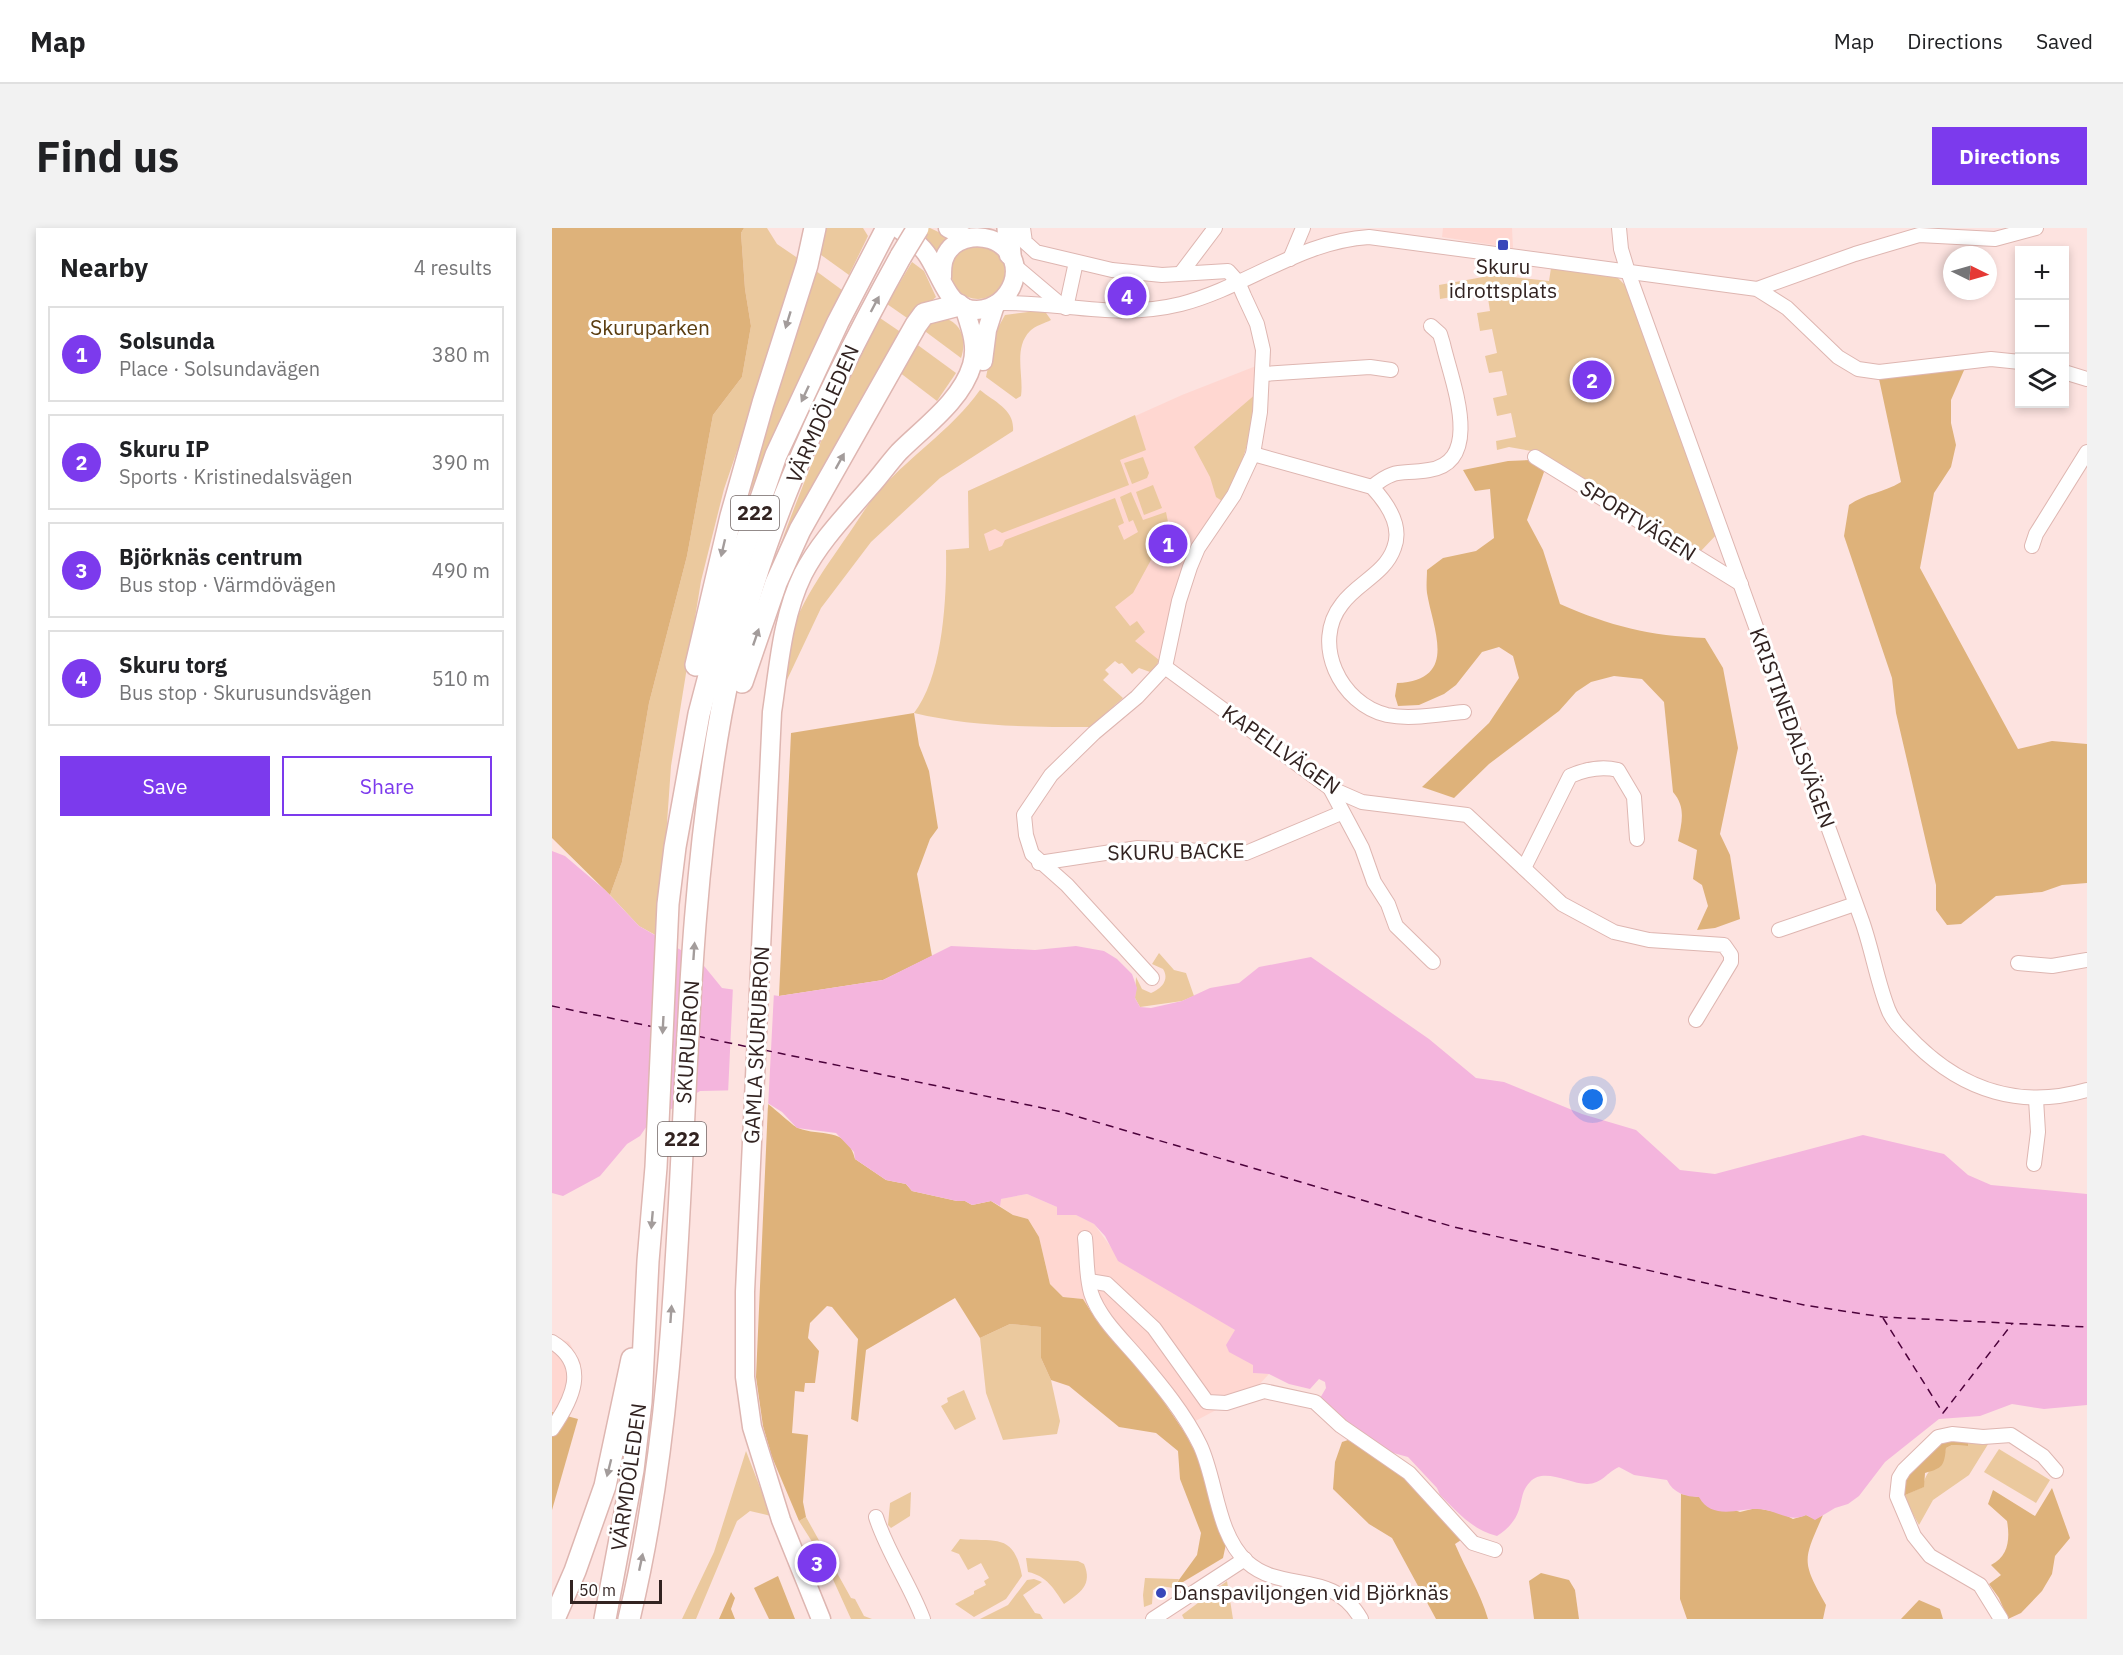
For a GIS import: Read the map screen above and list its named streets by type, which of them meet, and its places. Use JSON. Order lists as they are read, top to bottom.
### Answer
{
  "streets": {
    "highway": ["VÄRMDÖLEDEN", "222", "SKURUBRON"],
    "main road": ["GAMLA SKURUBRON"],
    "street": [
      "SPORTVÄGEN",
      "KRISTINEDALSVÄGEN",
      "KAPELLVÄGEN",
      "SKURU BACKE"
    ]
  },
  "crossings": [
    ["VÄRMDÖLEDEN", "SKURUBRON"],
    ["SPORTVÄGEN", "KRISTINEDALSVÄGEN"]
  ],
  "parks": ["Skuruparken"],
  "places": {
    "transit": ["Skuru idrottsplats"],
    "other": ["Danspaviljongen vid Björknäs"]
  },
  "scale_bar": "50 m",
  "north": "right",
  "page": {
    "header": "Map",
    "nav": ["Map", "Directions", "Saved"],
    "buttons": [
      "Directions",
      ["Save", "Share"]
    ],
    "title": "Find us",
    "heading": ["Nearby", "4 results"],
    "map_buttons": ["+", "−"],
    "pins": [
      "4",
      "2",
      "1",
      "3"
    ],
    "list": [
      {
        "mark": "1",
        "name": "Solsunda",
        "note": "Place · Solsundavägen",
        "value": "380 m"
      },
      {
        "mark": "2",
        "name": "Skuru IP",
        "note": "Sports · Kristinedalsvägen",
        "value": "390 m"
      },
      {
        "mark": "3",
        "name": "Björknäs centrum",
        "note": "Bus stop · Värmdövägen",
        "value": "490 m"
      },
      {
        "mark": "4",
        "name": "Skuru torg",
        "note": "Bus stop · Skurusundsvägen",
        "value": "510 m"
      }
    ],
    "scale": "50 m"
  }
}
